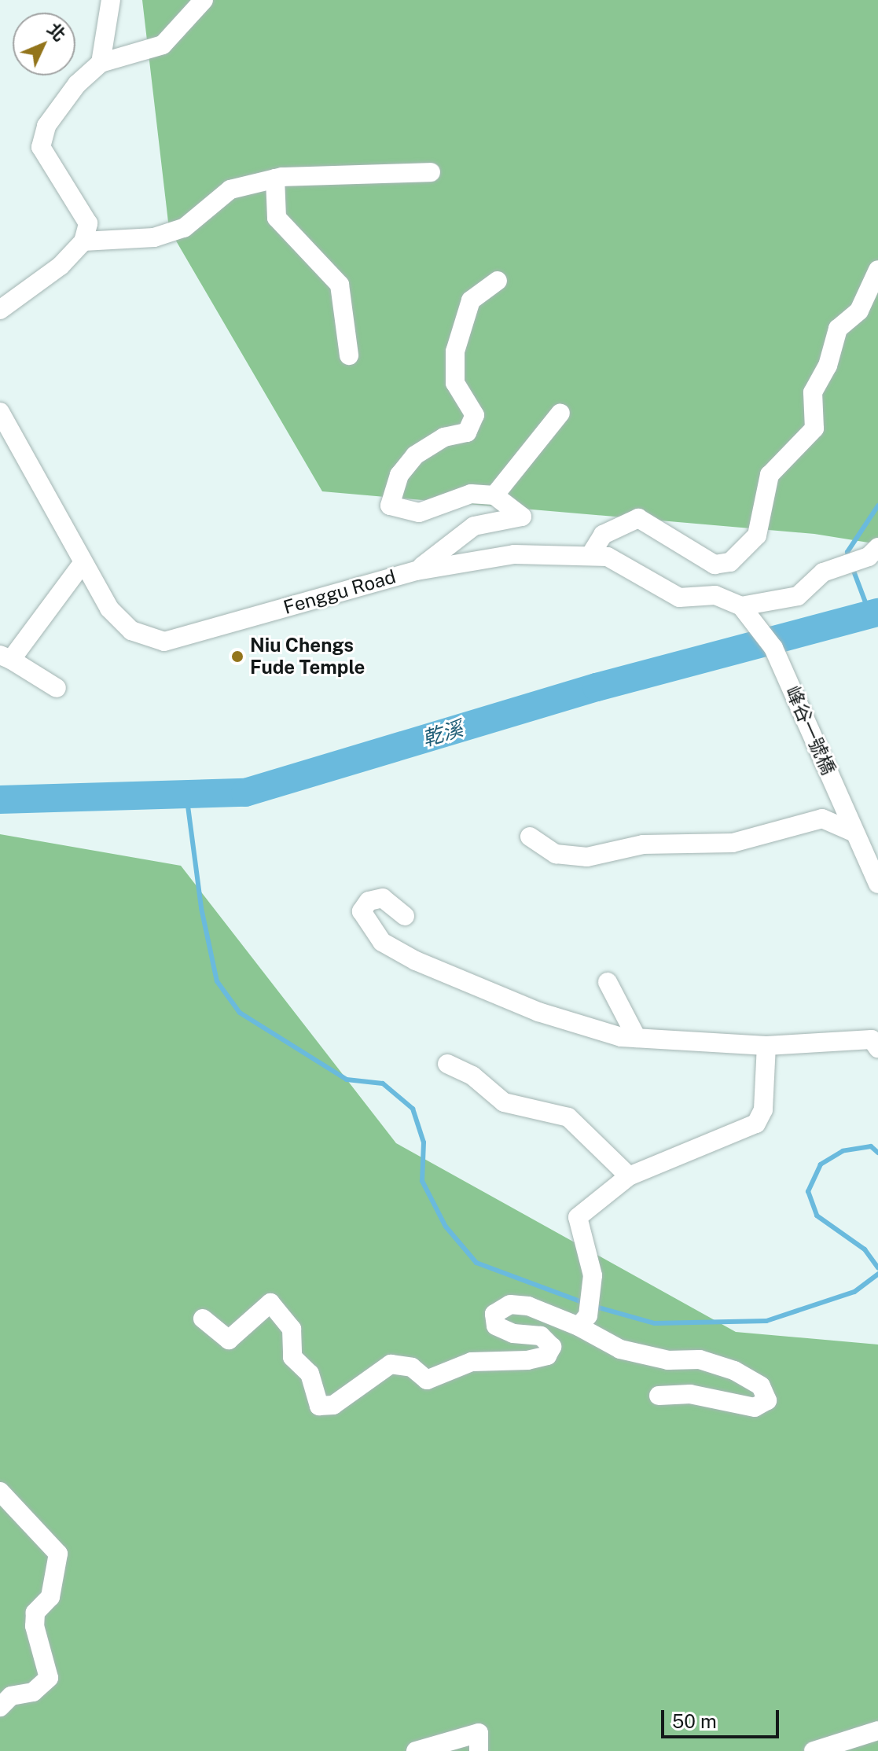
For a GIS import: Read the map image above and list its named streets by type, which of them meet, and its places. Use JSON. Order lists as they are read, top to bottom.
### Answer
{
  "streets": {
    "street": ["Fenggu Road", "峰谷一號橋"]
  },
  "crossings": [
    ["Fenggu Road", "峰谷一號橋"]
  ],
  "water": ["乾溪"],
  "places": ["Niu Chengs Fude Temple"],
  "scale_bar": "50 m",
  "north": "top right"
}
